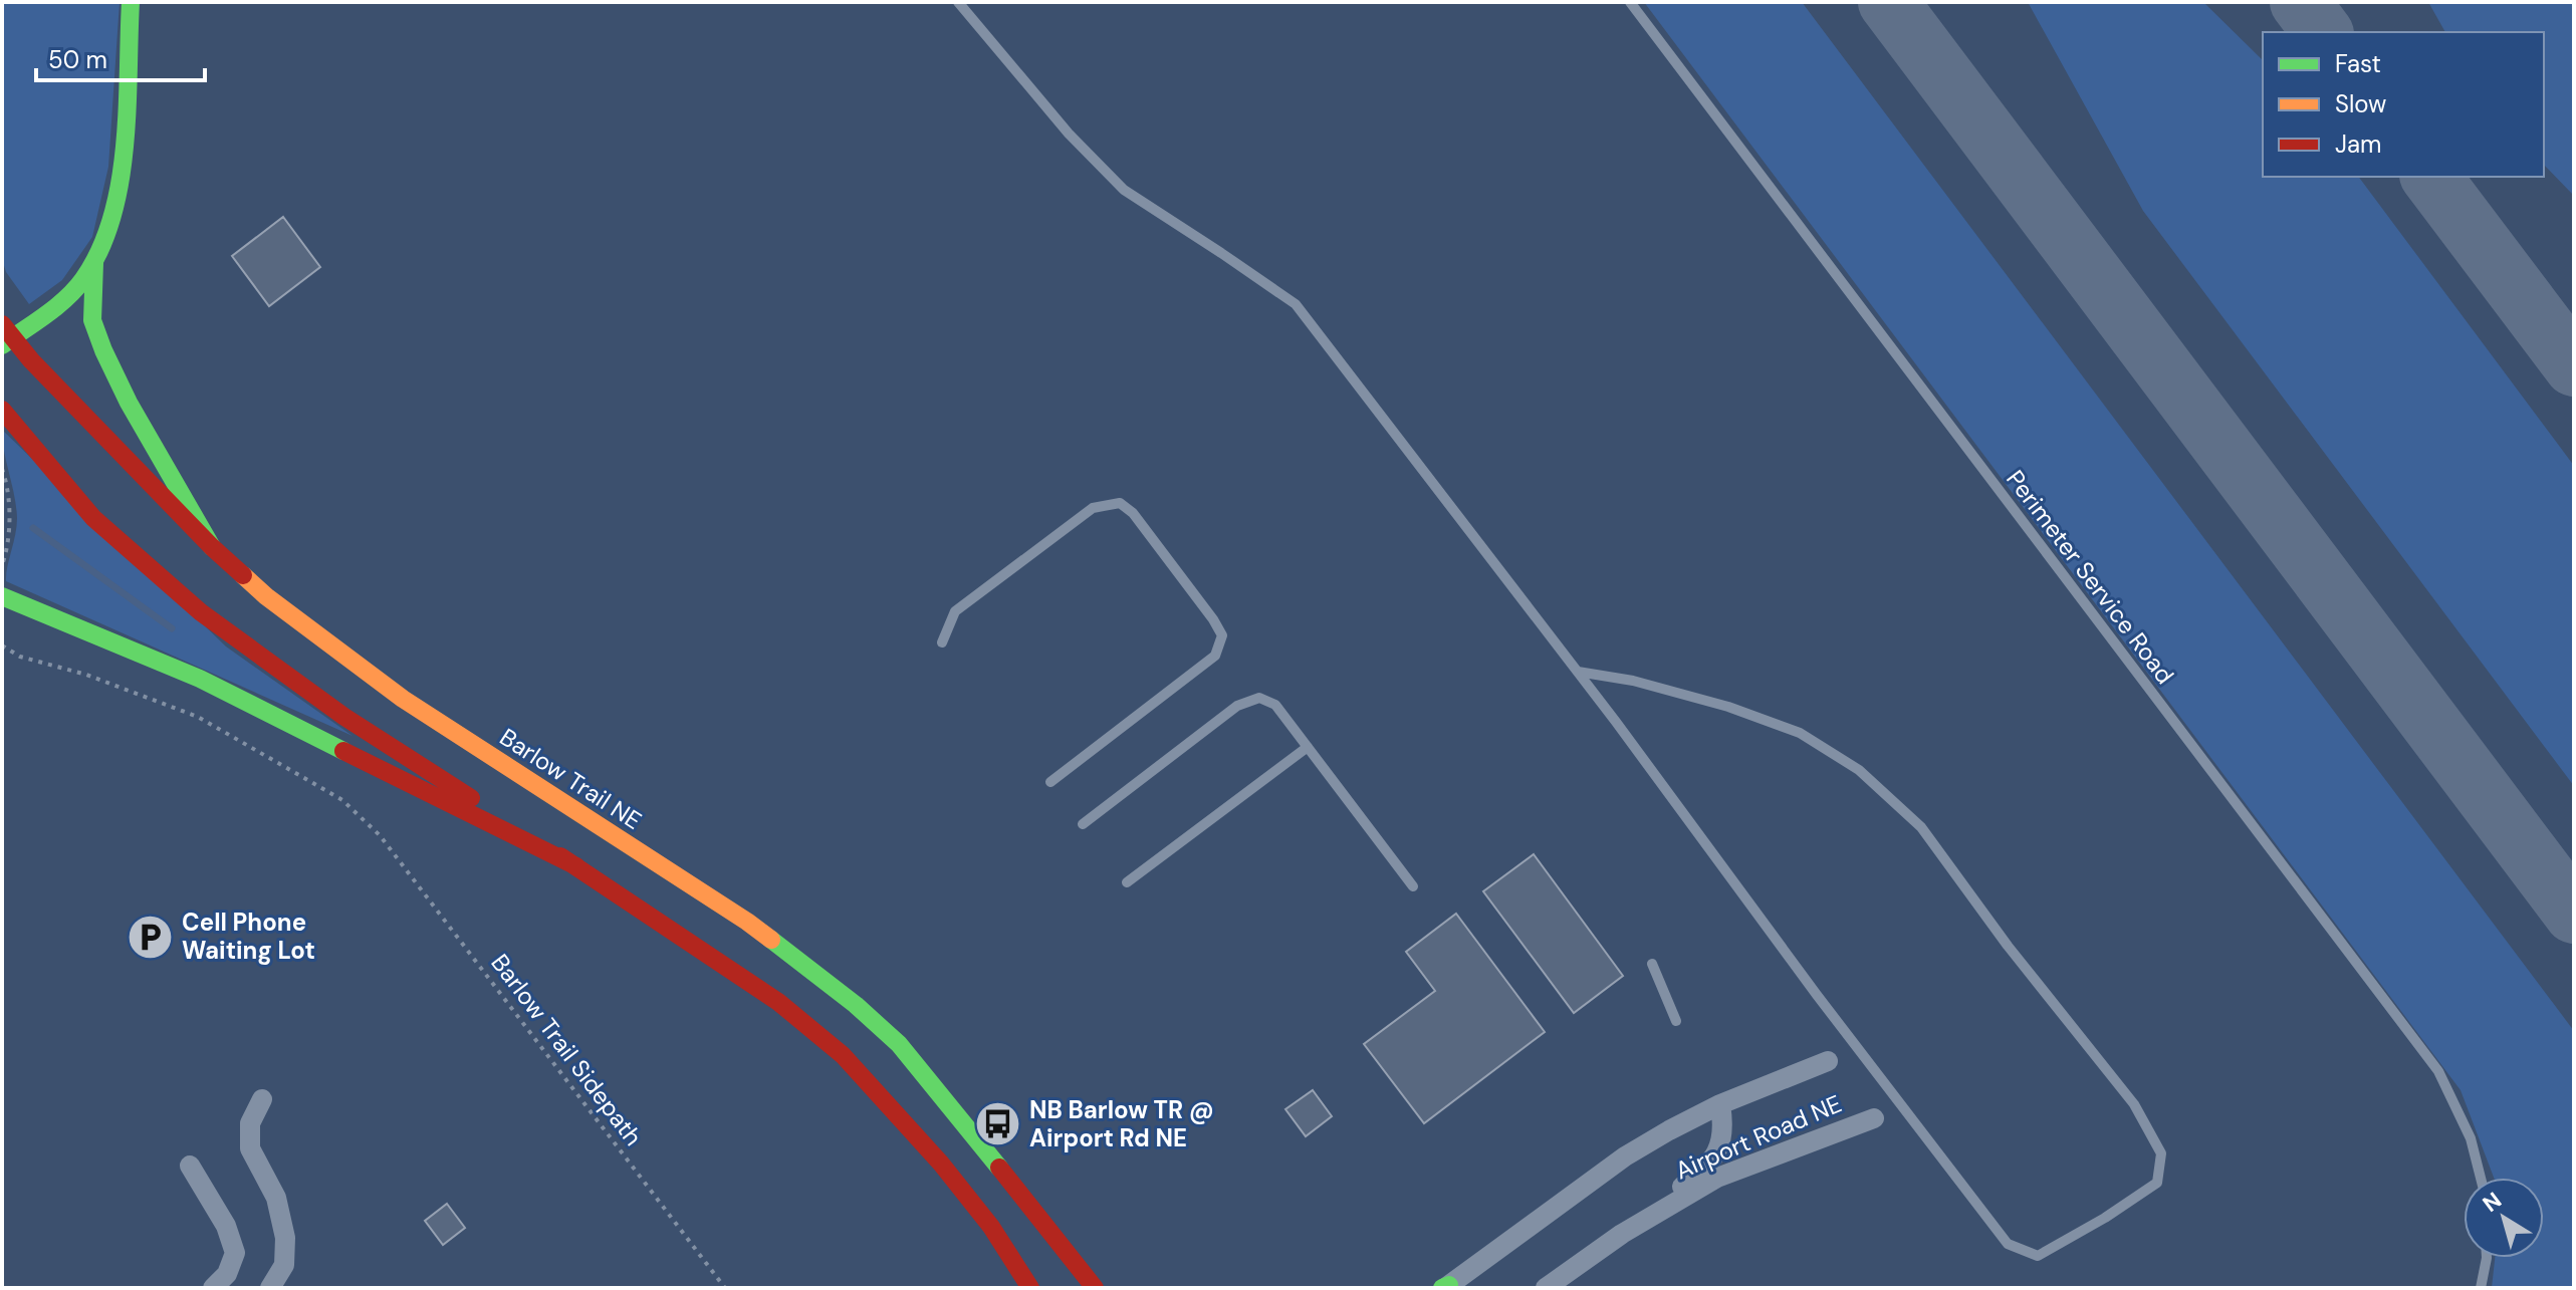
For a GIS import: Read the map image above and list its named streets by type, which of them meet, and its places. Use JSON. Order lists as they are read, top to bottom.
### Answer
{
  "streets": {
    "main road": ["Barlow Trail NE"],
    "street": ["Airport Road NE"],
    "lane": ["Perimeter Service Road"],
    "path": ["Barlow Trail Sidepath"]
  },
  "places": {
    "parking": ["Cell Phone Waiting Lot"],
    "bus stop": ["NB Barlow TR @ Airport Rd NE"]
  },
  "legend": ["Fast", "Slow", "Jam"],
  "scale_bar": "50 m",
  "north": "top left"
}
